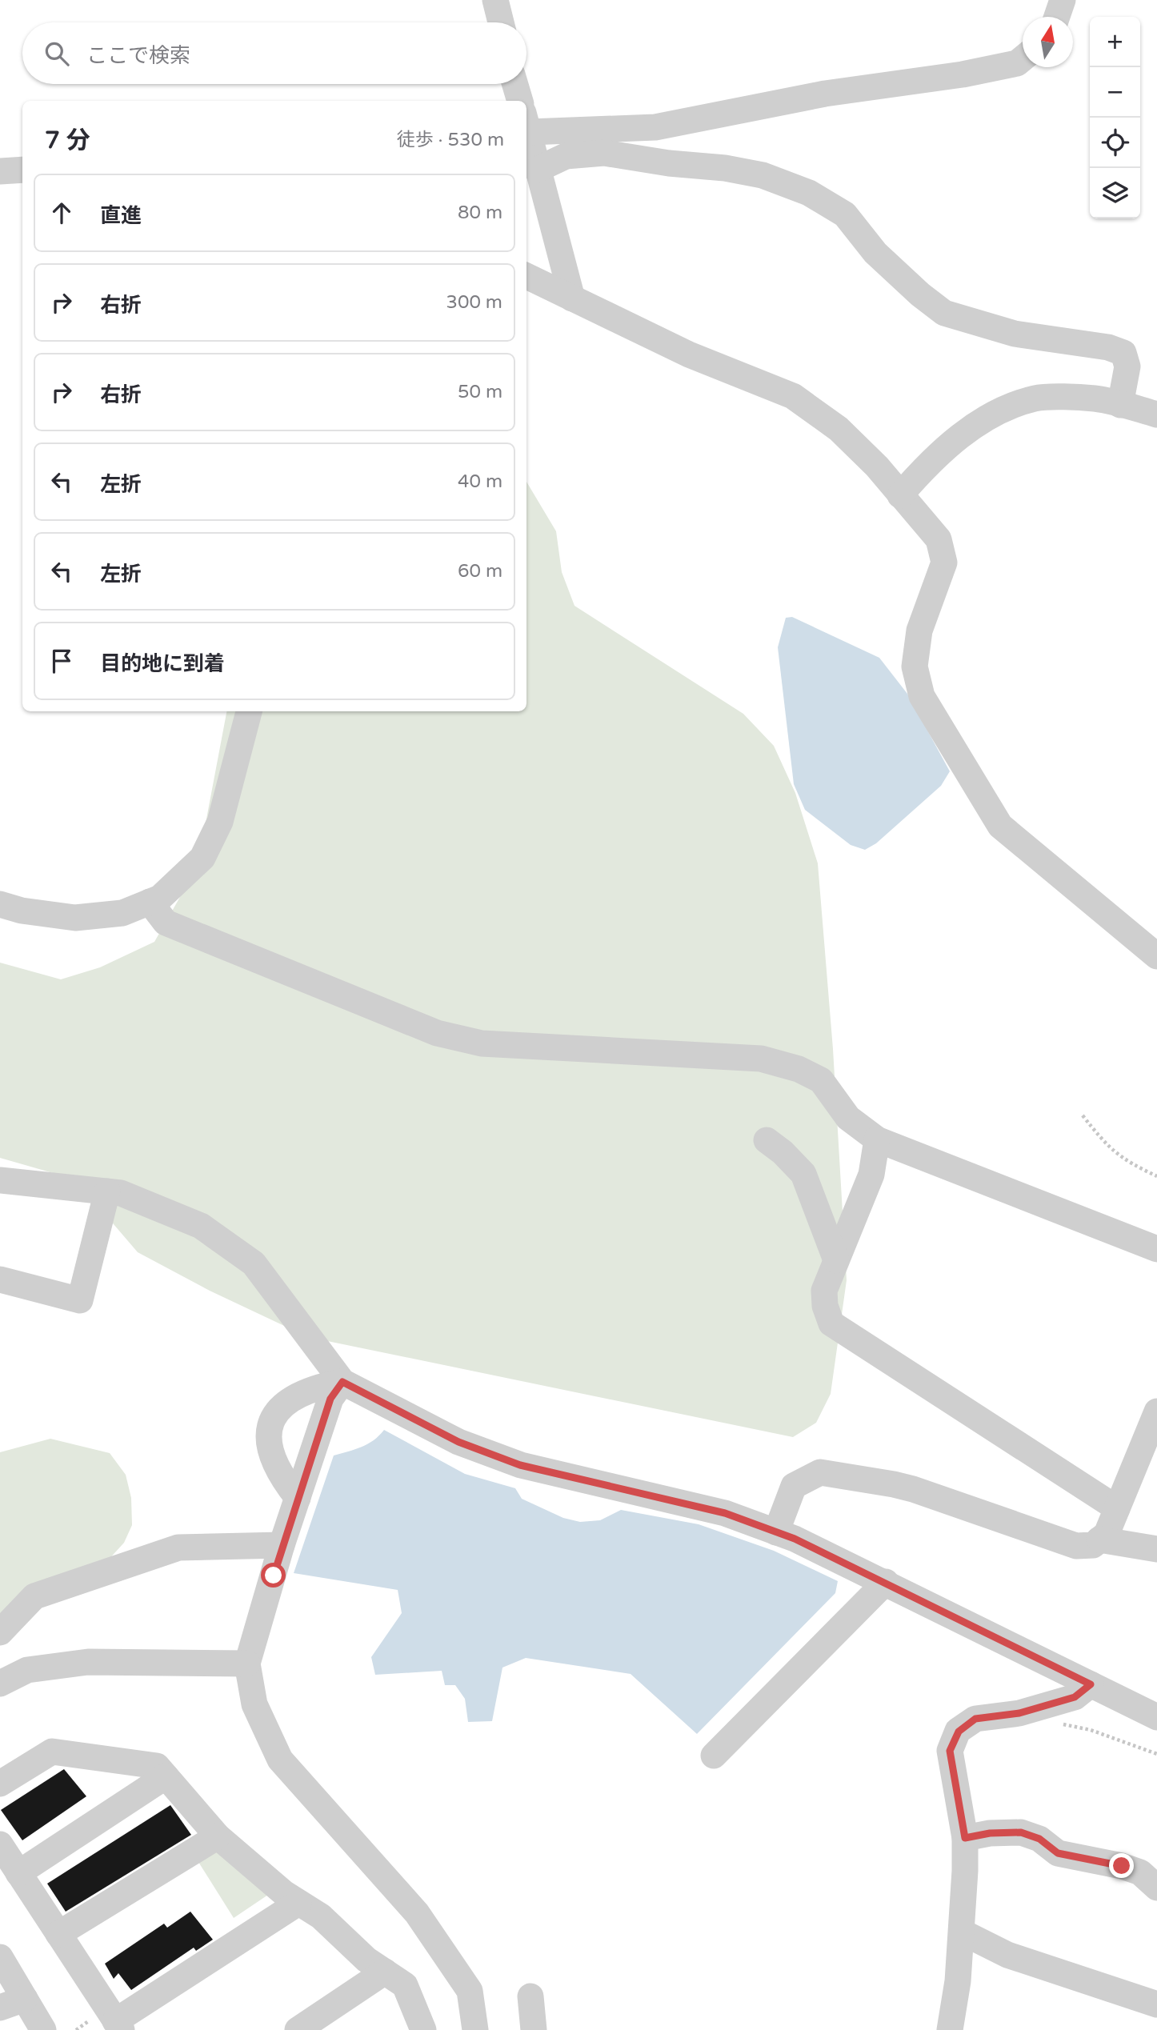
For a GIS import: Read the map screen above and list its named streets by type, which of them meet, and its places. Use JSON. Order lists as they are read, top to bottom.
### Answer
{
  "north": "top",
  "page": {
    "map_buttons": ["+", "−"],
    "search": "ここで検索",
    "heading": ["7 分", "徒歩 · 530 m"],
    "list": [
      ["直進", "80 m"],
      ["右折", "300 m"],
      ["右折", "50 m"],
      ["左折", "40 m"],
      ["左折", "60 m"],
      "目的地に到着"
    ]
  }
}
